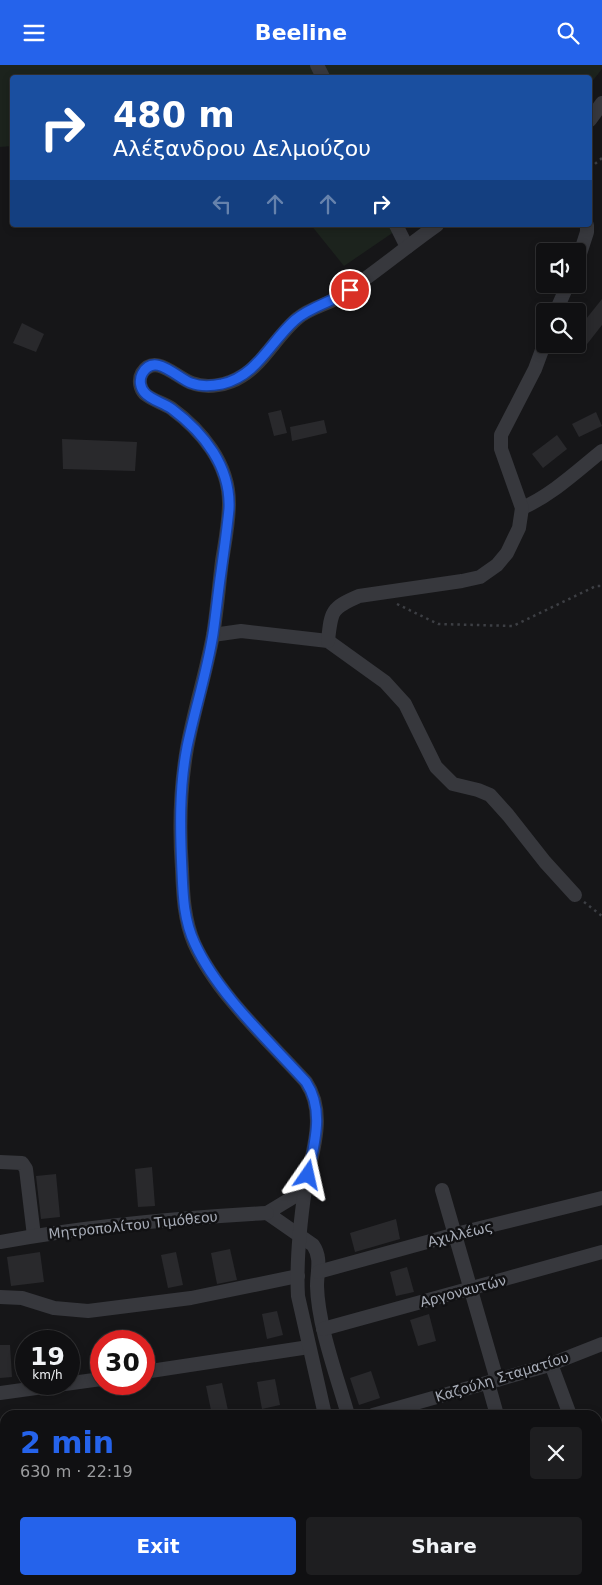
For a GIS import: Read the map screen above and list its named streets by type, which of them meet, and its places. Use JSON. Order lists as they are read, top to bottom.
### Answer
{
  "streets": {
    "street": [
      "Μητροπολίτου Τιμόθεου",
      "Αχιλλέως",
      "Αργοναυτών",
      "Καζούλη Σταματίου"
    ]
  },
  "page": {
    "header": "Beeline",
    "turn": ["480 m", "Αλέξανδρου Δελμούζου"],
    "speed": "19 km/h",
    "limit": "30",
    "heading": ["2 min", "630 m · 22:19"],
    "buttons": ["Exit", "Share"]
  }
}
